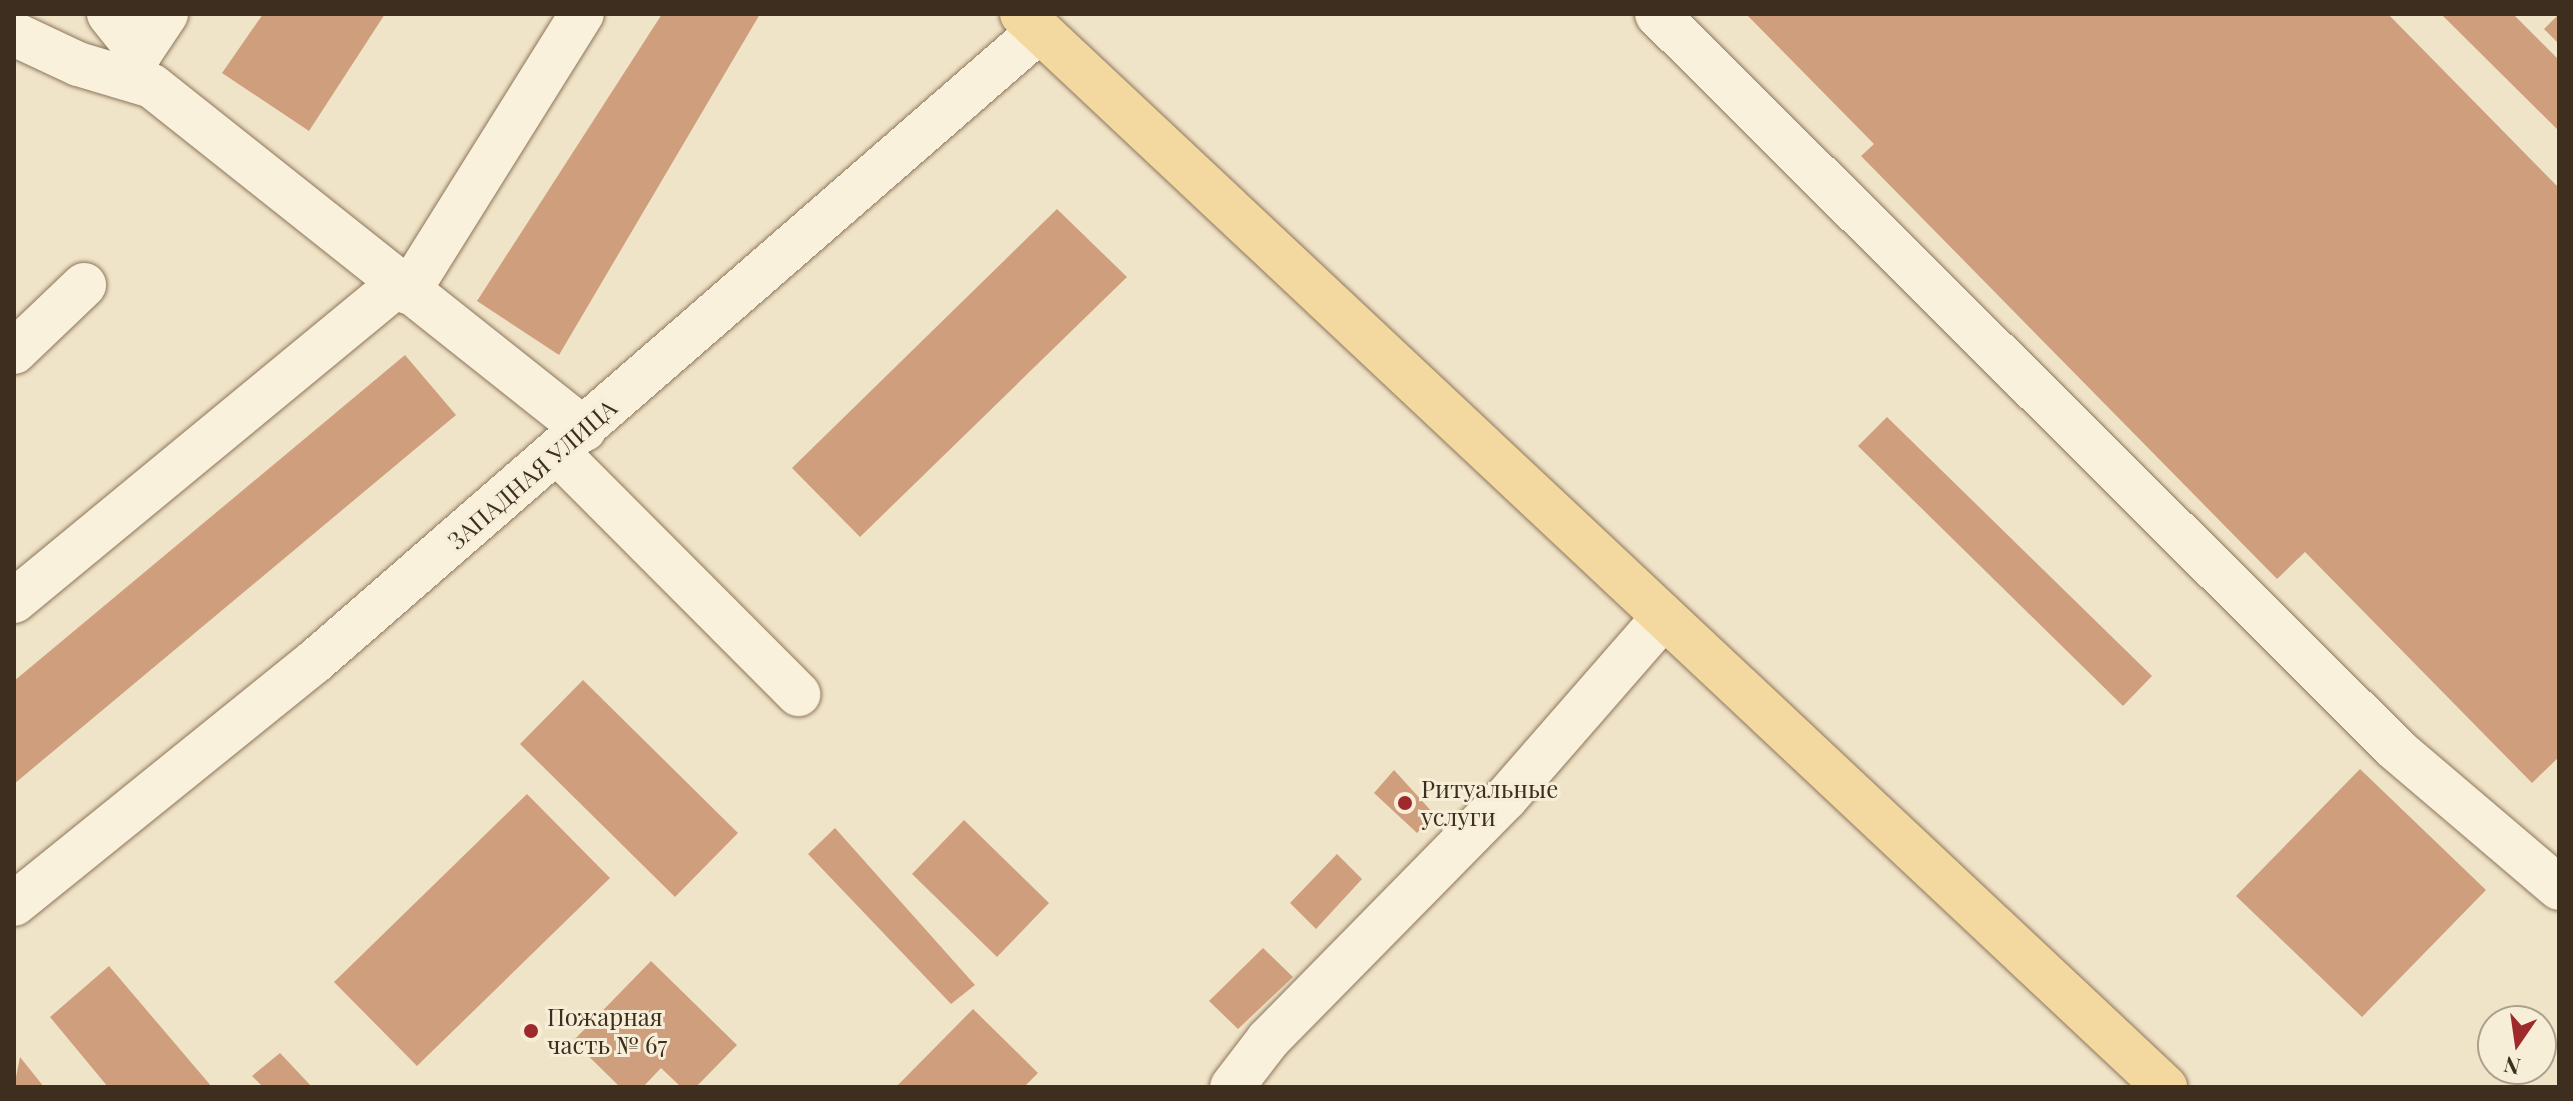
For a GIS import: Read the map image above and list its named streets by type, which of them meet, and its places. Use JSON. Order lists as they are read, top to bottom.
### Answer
{
  "streets": {
    "street": ["ЗАПАДНАЯ УЛИЦА"]
  },
  "places": ["Ритуальные услуги", "Пожарная часть № 67"],
  "north": "bottom"
}
